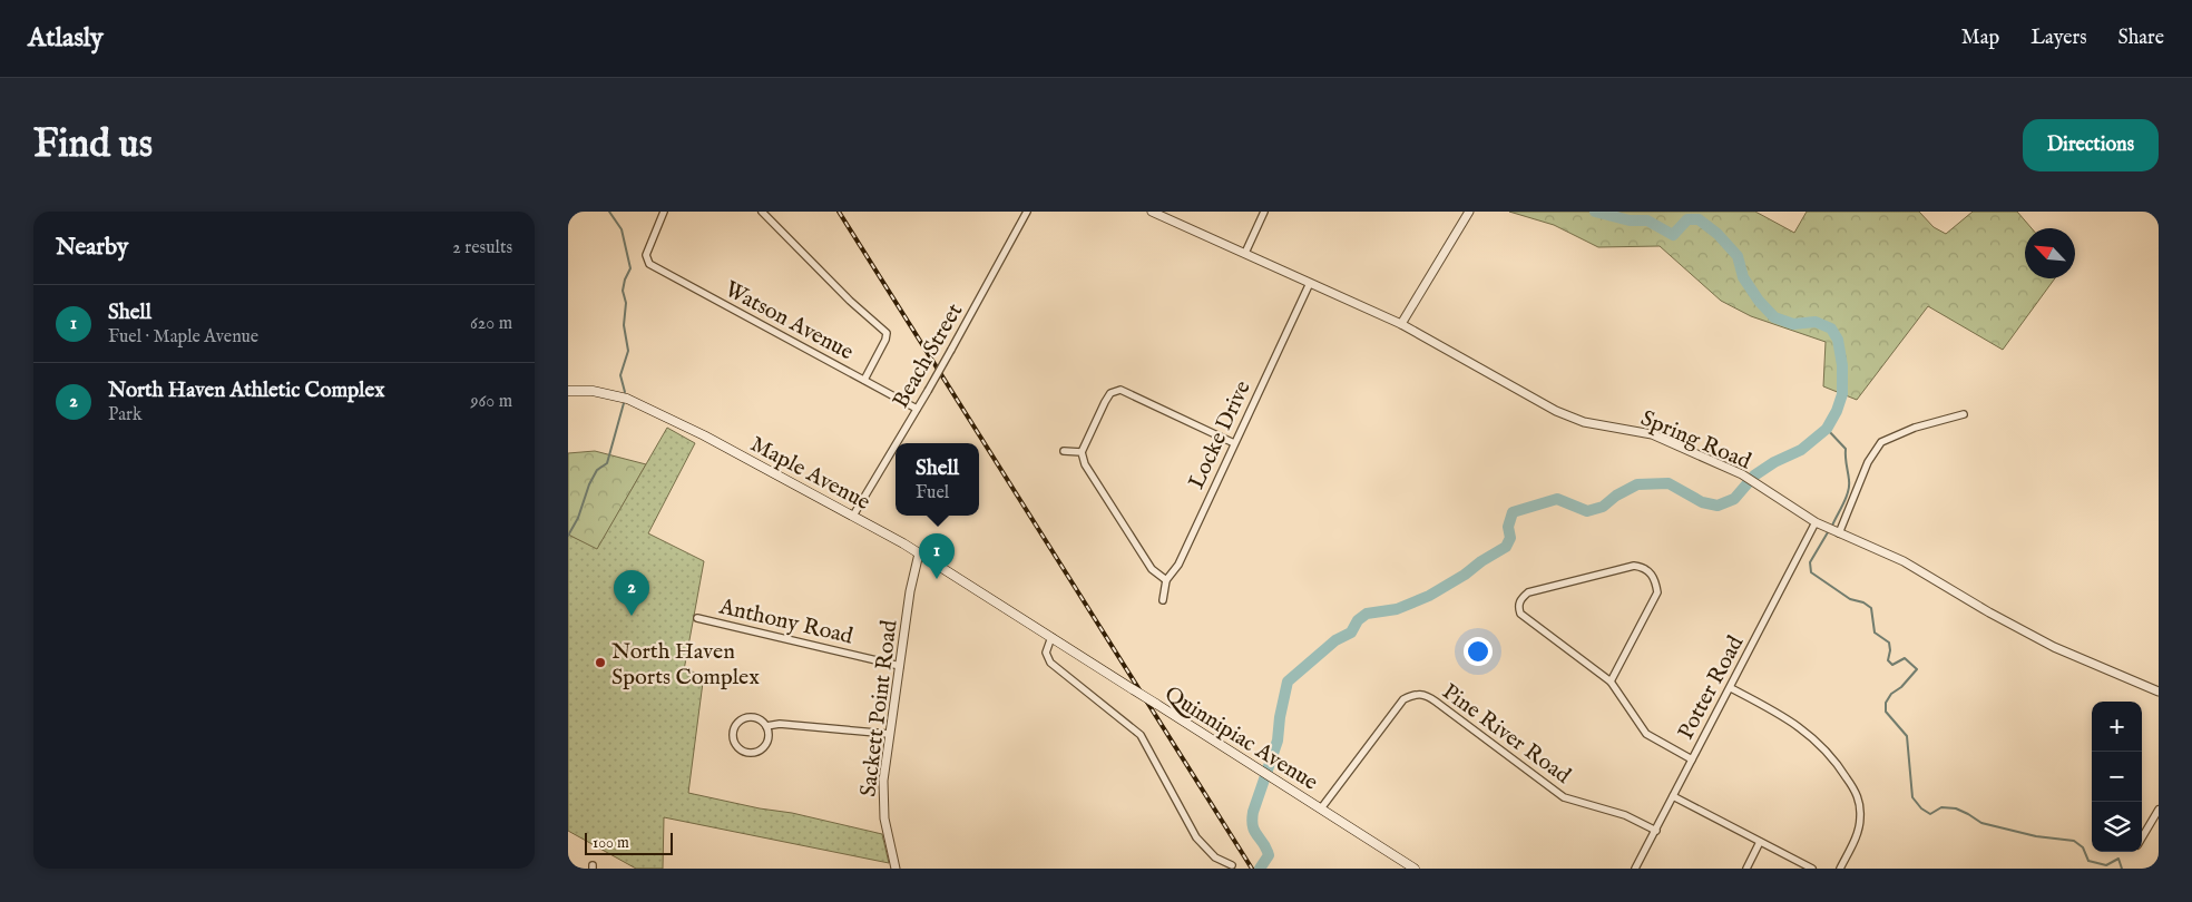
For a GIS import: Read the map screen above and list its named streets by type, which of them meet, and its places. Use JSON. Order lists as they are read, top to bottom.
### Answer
{
  "streets": {
    "main road": ["Maple Avenue", "Quinnipiac Avenue"],
    "street": [
      "Watson Avenue",
      "Beach Street",
      "Locke Drive",
      "Spring Road",
      "Anthony Road",
      "Potter Road",
      "Sackett Point Road",
      "Pine River Road"
    ]
  },
  "crossings": [
    ["Watson Avenue", "Beach Street"],
    ["Beach Street", "Maple Avenue"],
    ["Locke Drive", "Spring Road"],
    ["Spring Road", "Potter Road"],
    ["Maple Avenue", "Sackett Point Road"],
    ["Maple Avenue", "Quinnipiac Avenue"],
    ["Anthony Road", "Sackett Point Road"],
    ["Potter Road", "Pine River Road"],
    ["Pine River Road", "Quinnipiac Avenue"]
  ],
  "places": ["North Haven Sports Complex"],
  "scale_bar": "100 m",
  "north": "top left",
  "page": {
    "header": "Atlasly",
    "nav": ["Map", "Layers", "Share"],
    "buttons": "Directions",
    "title": "Find us",
    "heading": ["Nearby", "2 results"],
    "list": [
      {
        "mark": "1",
        "name": "Shell",
        "note": "Fuel · Maple Avenue",
        "value": "620 m"
      },
      {
        "mark": "2",
        "name": "North Haven Athletic Complex",
        "note": "Park",
        "value": "960 m"
      }
    ],
    "popup": ["Shell", "Fuel"],
    "pins": ["1", "2"],
    "map_buttons": ["+", "−"],
    "scale": "100 m"
  }
}
